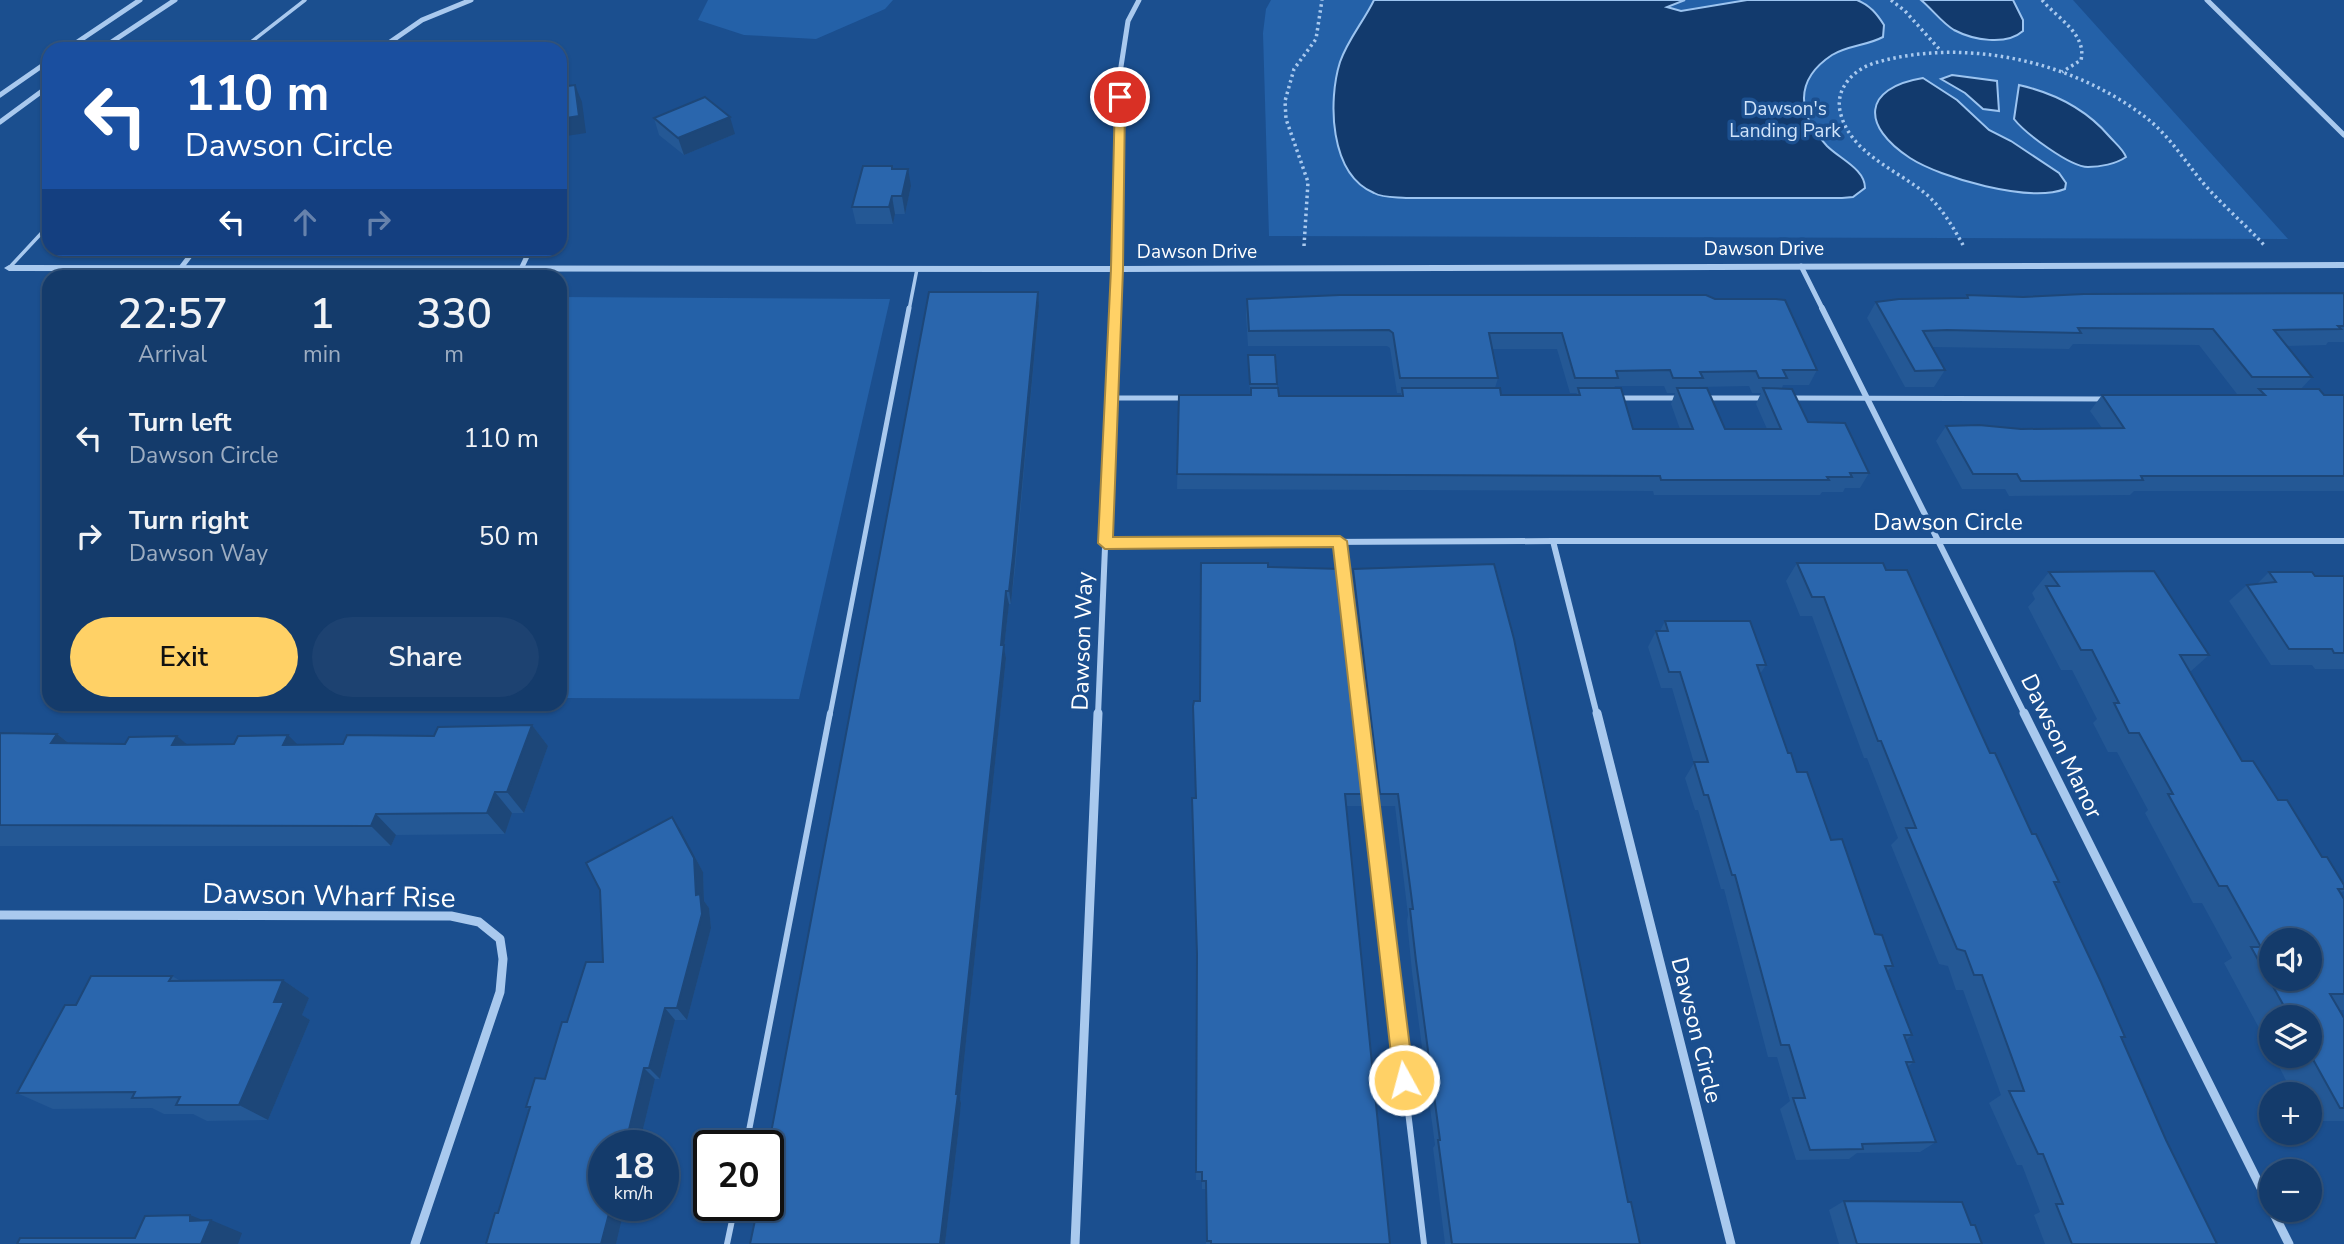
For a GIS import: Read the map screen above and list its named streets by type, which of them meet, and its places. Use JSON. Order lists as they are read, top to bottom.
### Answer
{
  "streets": {
    "street": [
      "Dawson Drive",
      "Dawson Circle",
      "Dawson Way",
      "Dawson Manor",
      "Dawson Wharf Rise"
    ]
  },
  "crossings": [
    ["Dawson Drive", "Dawson Way"],
    ["Dawson Drive", "Dawson Manor"],
    ["Dawson Circle", "Dawson Way"],
    ["Dawson Circle", "Dawson Manor"]
  ],
  "parks": ["Dawson's Landing Park"],
  "page": {
    "turn": ["110 m", "Dawson Circle"],
    "eta": [
      "22:57",
      "Arrival",
      "1",
      "min",
      "330",
      "m"
    ],
    "list": [
      {
        "name": "Turn left",
        "note": "Dawson Circle",
        "value": "110 m"
      },
      {
        "name": "Turn right",
        "note": "Dawson Way",
        "value": "50 m"
      }
    ],
    "buttons": ["Exit", "Share"],
    "map_buttons": ["+", "−"],
    "speed": "18 km/h",
    "limit": "20"
  }
}
